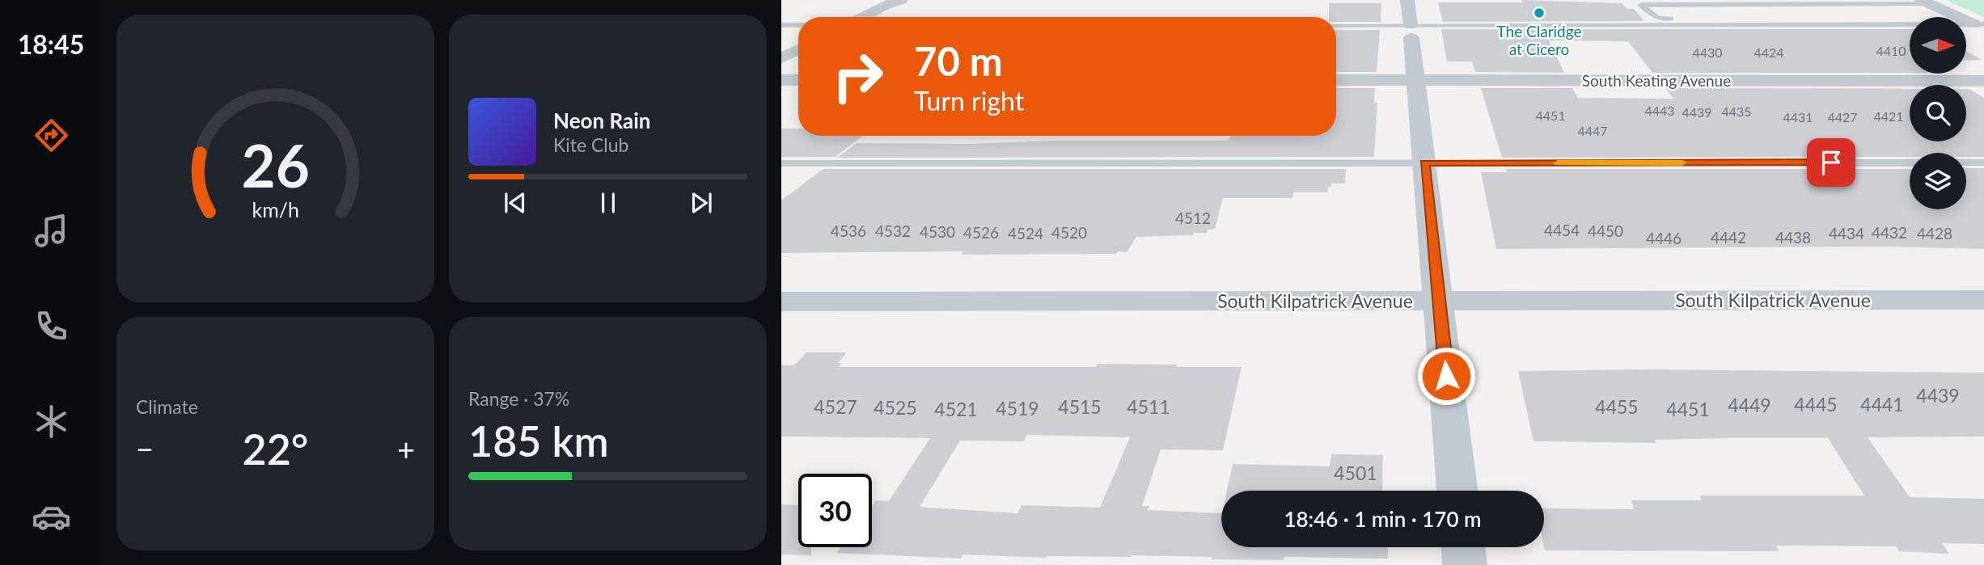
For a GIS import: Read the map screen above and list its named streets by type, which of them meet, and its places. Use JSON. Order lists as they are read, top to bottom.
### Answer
{
  "streets": {
    "street": ["South Keating Avenue", "South Kilpatrick Avenue"]
  },
  "places": ["The Claridge at Cicero"],
  "house_numbers": [
    "4410",
    "4430",
    "4424",
    "4443",
    "4435",
    "4439",
    "4451",
    "4421",
    "4431",
    "4427",
    "4447",
    "4512",
    "4454",
    "4536",
    "4532",
    "4450",
    "4530",
    "4526",
    "4520",
    "4432",
    "4524",
    "4434",
    "4428",
    "4442",
    "4438",
    "4446",
    "4439",
    "4445",
    "4441",
    "4449",
    "4527",
    "4515",
    "4511",
    "4455",
    "4525",
    "4519",
    "4521",
    "4451",
    "4501"
  ],
  "north": "right",
  "page": {
    "tabs": "18:45",
    "turn": ["70 m", "Turn right"],
    "song": ["Neon Rain", "Kite Club"],
    "tile": [
      "Climate",
      ["Range · 37%", "185 km"]
    ],
    "heat": ["−", "22°", "+"],
    "limit": "30",
    "trip": "18:46 · 1 min · 170 m",
    "gauge": ["26", "km/h"]
  }
}
